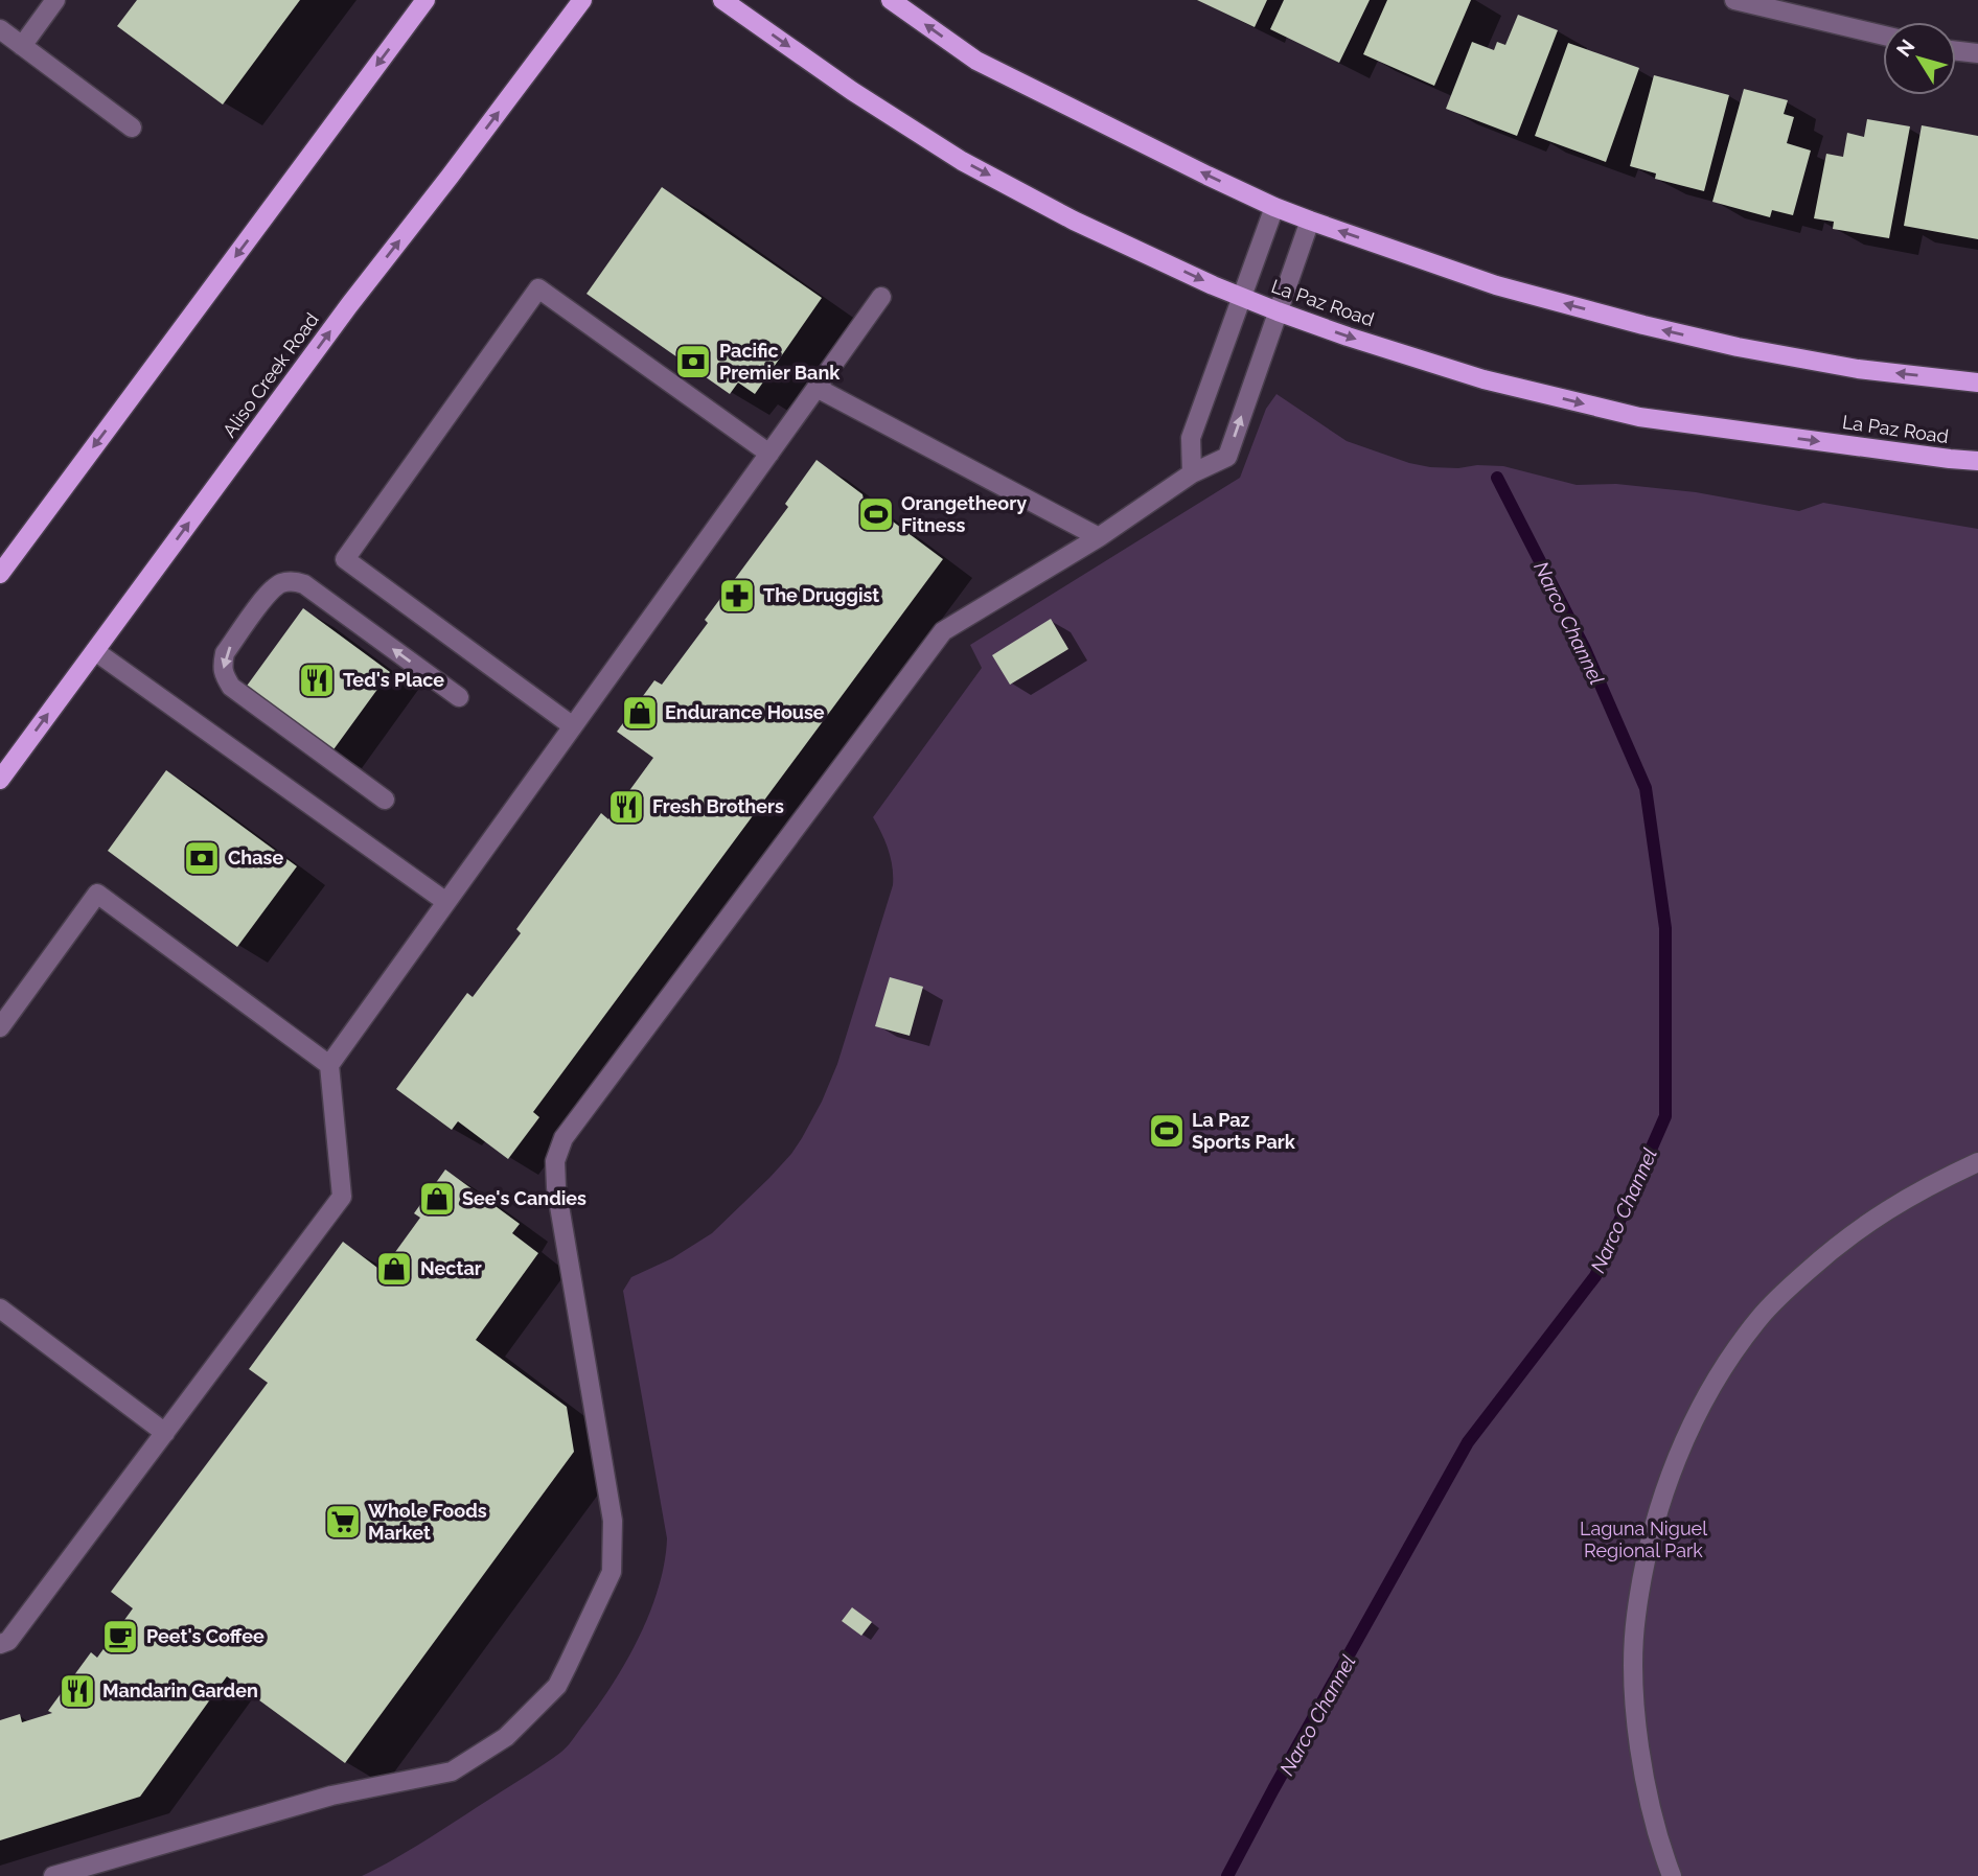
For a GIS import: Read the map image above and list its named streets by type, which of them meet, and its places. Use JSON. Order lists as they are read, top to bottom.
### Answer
{
  "streets": {
    "main road": ["La Paz Road", "Aliso Creek Road"]
  },
  "water": ["Narco Channel"],
  "parks": ["Laguna Niguel Regional Park"],
  "places": {
    "bank": ["Pacific Premier Bank", "Chase"],
    "sports": ["Orangetheory Fitness", "La Paz Sports Park"],
    "pharmacy": ["The Druggist"],
    "restaurant": ["Ted's Place", "Fresh Brothers", "Mandarin Garden"],
    "shop": ["Endurance House", "See's Candies", "Nectar"],
    "supermarket": ["Whole Foods Market"],
    "cafe": ["Peet's Coffee"]
  },
  "north": "top left"
}
